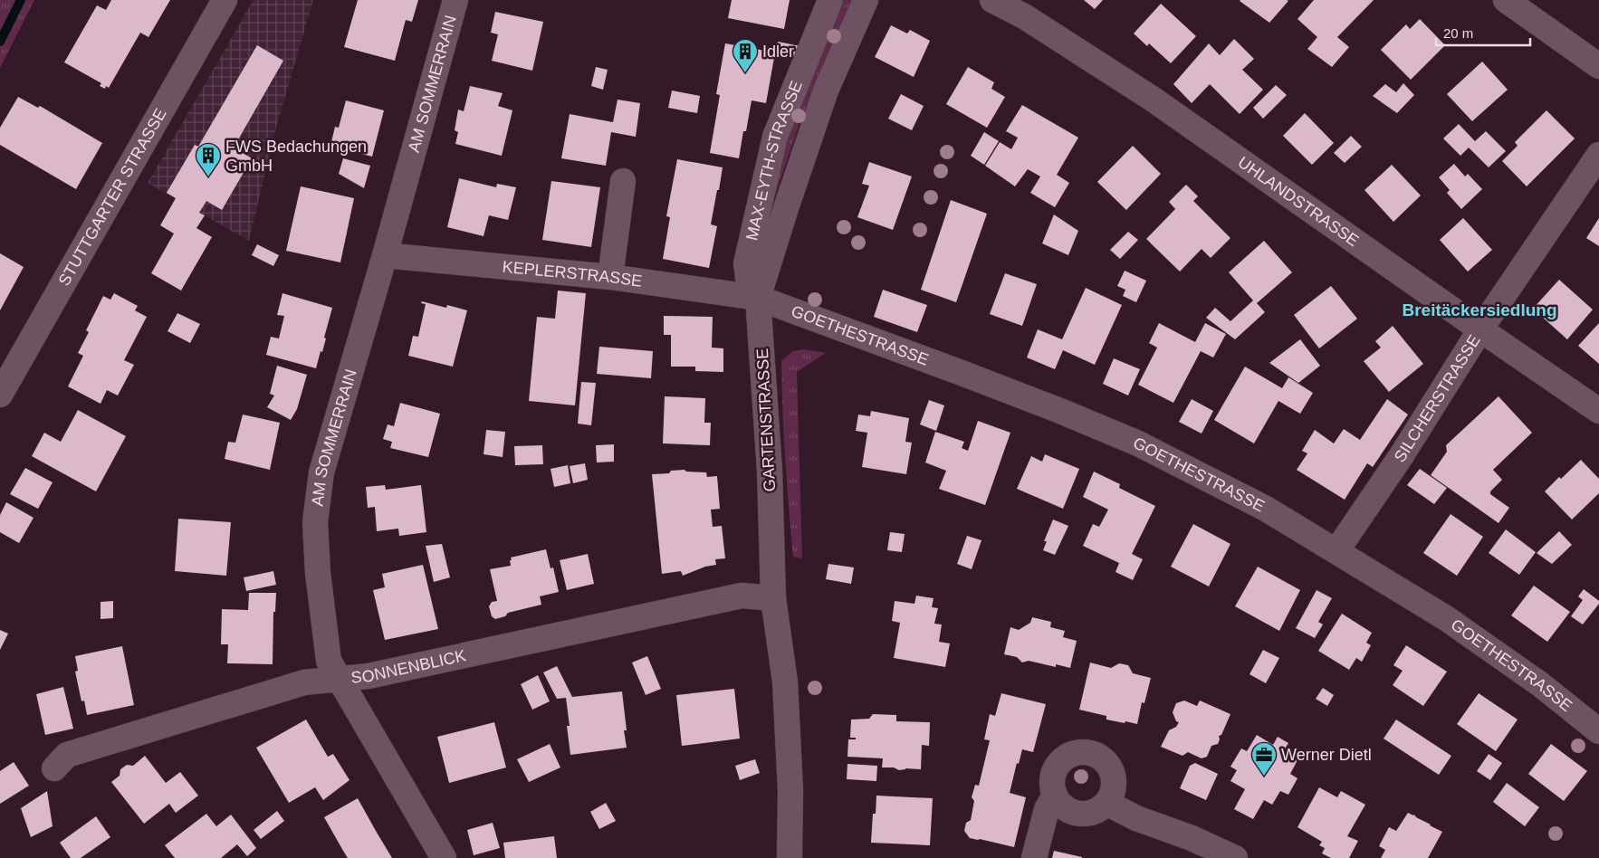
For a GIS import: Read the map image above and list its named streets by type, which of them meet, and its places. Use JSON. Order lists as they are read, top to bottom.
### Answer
{
  "streets": {
    "street": [
      "AM SOMMERRAIN",
      "MAX-EYTH-STRASSE",
      "STUTTGARTER STRASSE",
      "UHLANDSTRASSE",
      "KEPLERSTRASSE",
      "GOETHESTRASSE",
      "SILCHERSTRASSE",
      "GARTENSTRASSE",
      "SONNENBLICK"
    ]
  },
  "crossings": [
    ["AM SOMMERRAIN", "KEPLERSTRASSE"],
    ["AM SOMMERRAIN", "SONNENBLICK"],
    ["MAX-EYTH-STRASSE", "KEPLERSTRASSE"],
    ["MAX-EYTH-STRASSE", "GOETHESTRASSE"],
    ["MAX-EYTH-STRASSE", "GARTENSTRASSE"],
    ["UHLANDSTRASSE", "SILCHERSTRASSE"],
    ["KEPLERSTRASSE", "GOETHESTRASSE"],
    ["KEPLERSTRASSE", "GARTENSTRASSE"],
    ["GOETHESTRASSE", "SILCHERSTRASSE"],
    ["GOETHESTRASSE", "GARTENSTRASSE"],
    ["GARTENSTRASSE", "SONNENBLICK"]
  ],
  "districts": ["Breitäckersiedlung"],
  "places": {
    "building": ["Idler", "FWS Bedachungen GmbH"],
    "office": ["Werner Dietl"]
  },
  "scale_bar": "20 m"
}
